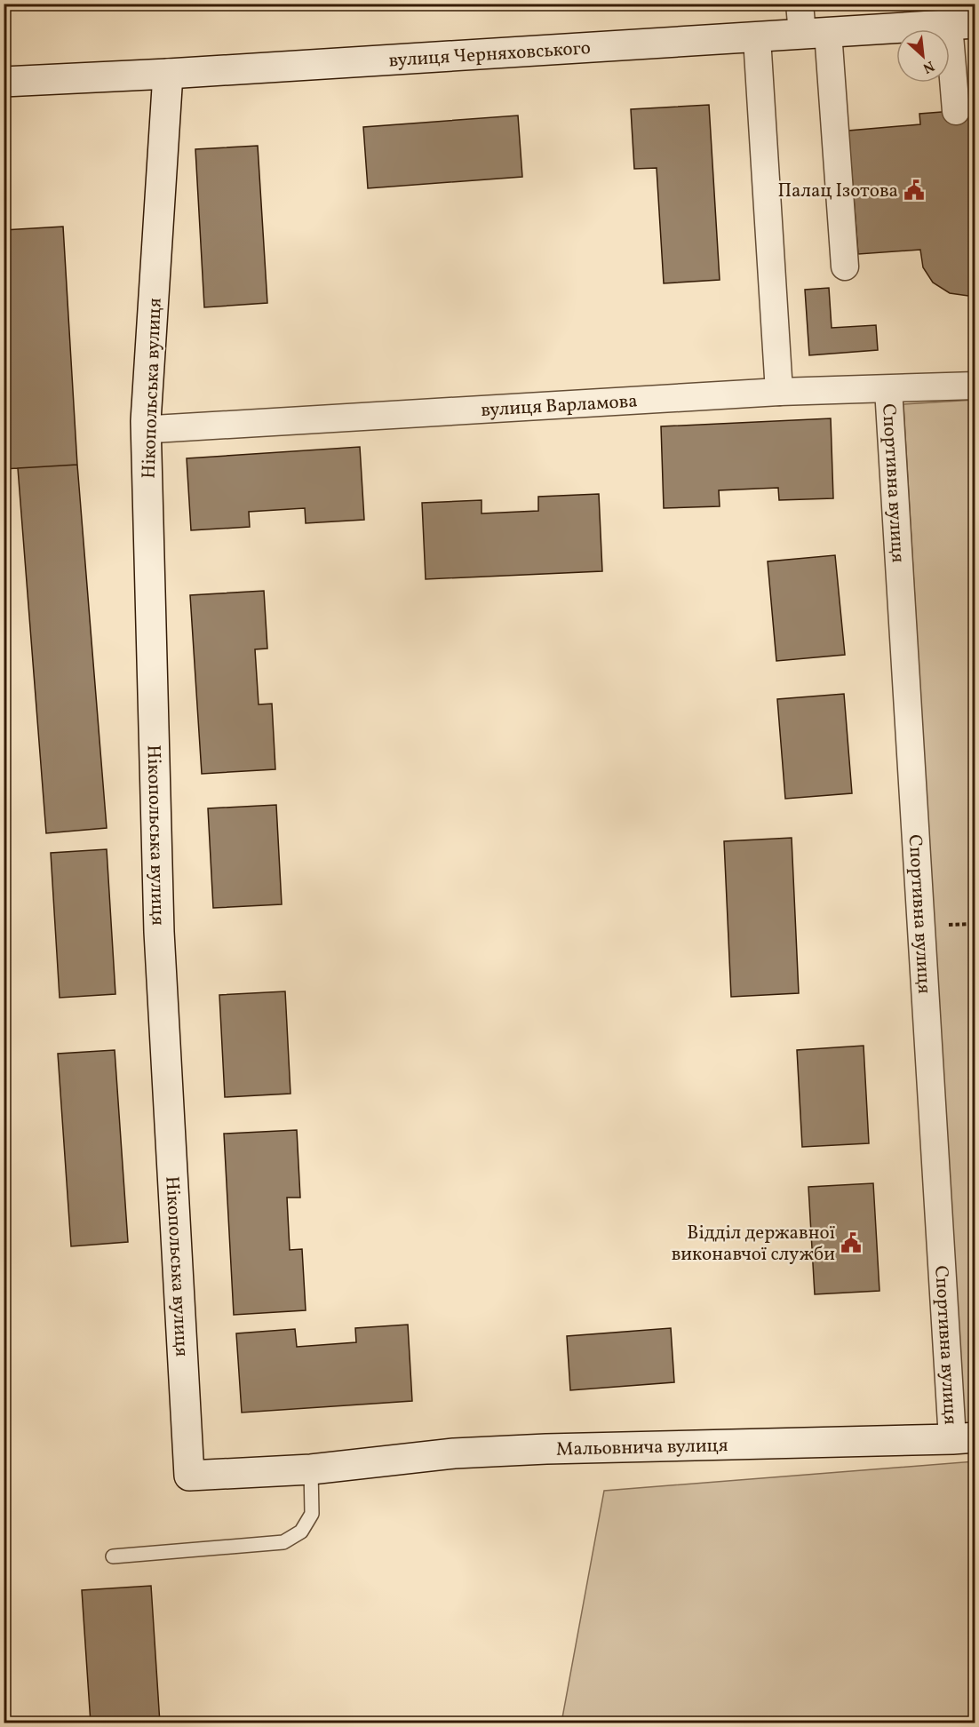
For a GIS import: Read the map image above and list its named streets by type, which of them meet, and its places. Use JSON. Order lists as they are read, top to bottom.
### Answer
{
  "streets": {
    "street": [
      "вулиця Черняховського",
      "Нікопольська вулиця",
      "вулиця Варламова",
      "Спортивна вулиця",
      "Мальовнича вулиця"
    ]
  },
  "crossings": [
    ["вулиця Черняховського", "Нікопольська вулиця"],
    ["Нікопольська вулиця", "вулиця Варламова"],
    ["Нікопольська вулиця", "Мальовнича вулиця"],
    ["вулиця Варламова", "Спортивна вулиця"],
    ["Спортивна вулиця", "Мальовнича вулиця"]
  ],
  "places": {
    "public building": ["Палац Ізотова", "Відділ державної виконавчої служби"]
  },
  "north": "bottom right"
}
